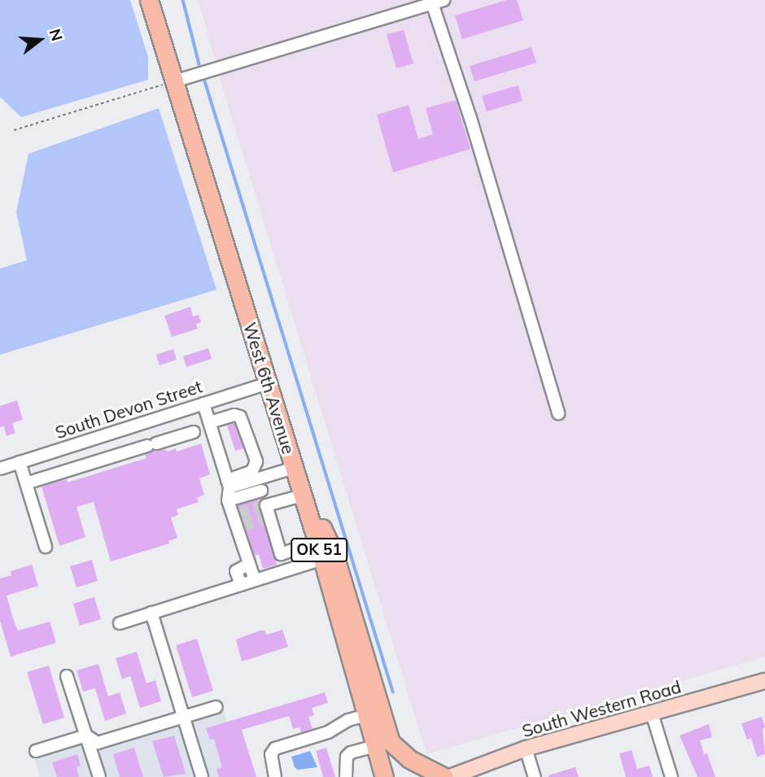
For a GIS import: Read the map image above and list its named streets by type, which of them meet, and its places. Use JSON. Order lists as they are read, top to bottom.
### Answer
{
  "streets": {
    "highway": ["West 6th Avenue", "OK 51"],
    "main road": ["South Western Road"],
    "street": ["South Devon Street"]
  },
  "crossings": [
    ["West 6th Avenue", "South Devon Street"]
  ],
  "north": "right"
}
